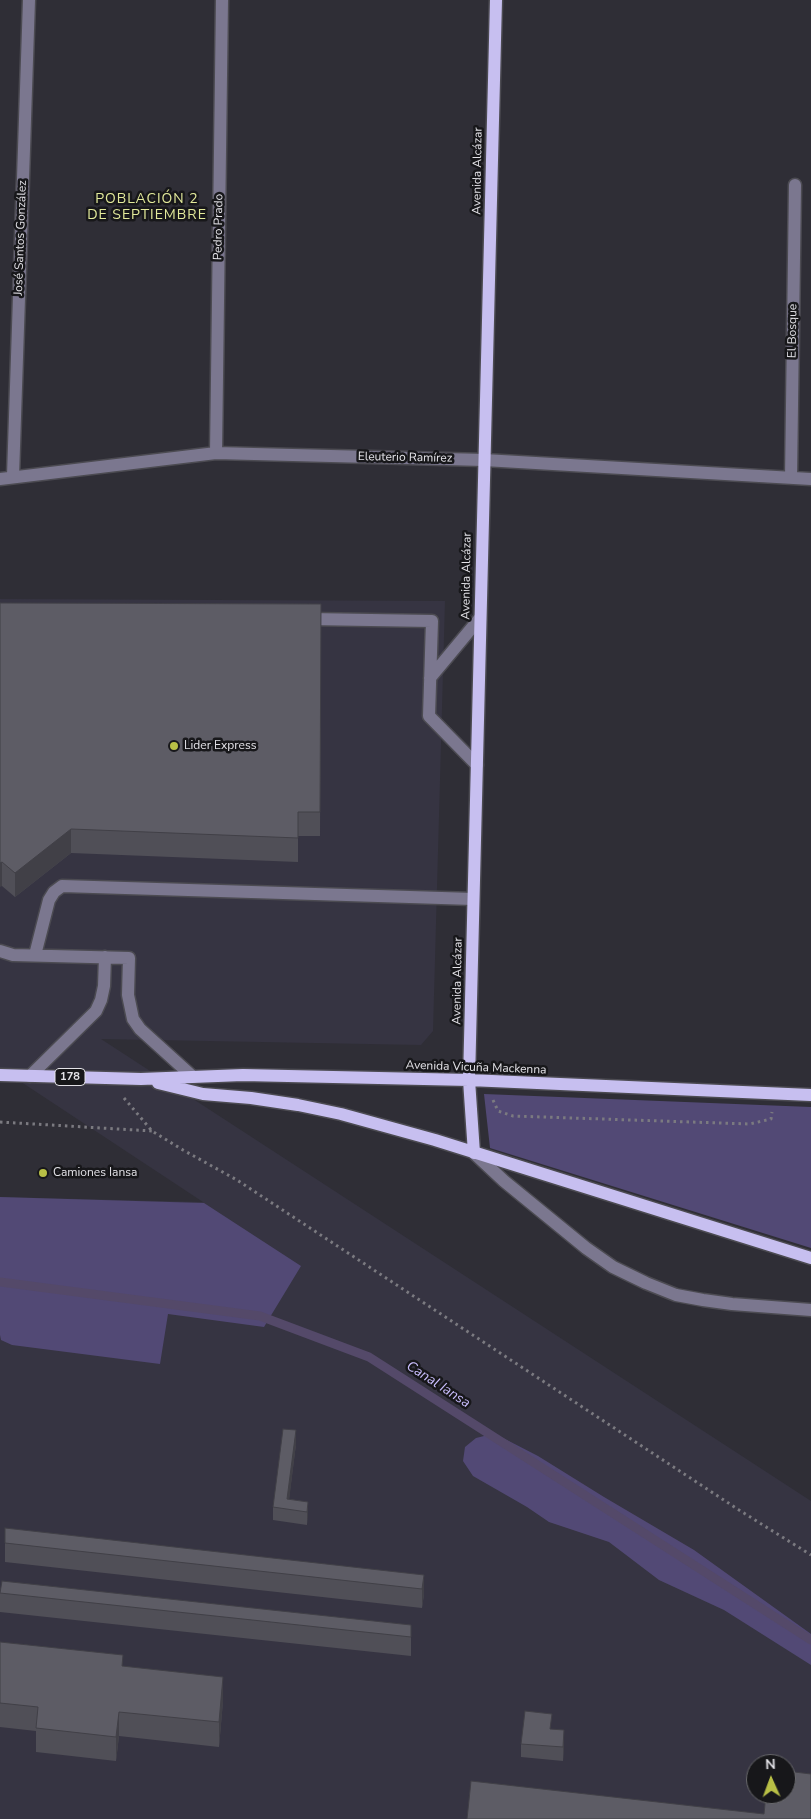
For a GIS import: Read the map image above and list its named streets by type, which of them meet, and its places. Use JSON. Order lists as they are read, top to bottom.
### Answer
{
  "streets": {
    "main road": ["Avenida Alcázar", "Avenida Vicuña Mackenna", "178"],
    "street": [
      "Pedro Prado",
      "José Santos González",
      "El Bosque",
      "Eleuterio Ramírez"
    ]
  },
  "crossings": [
    ["Avenida Alcázar", "Eleuterio Ramírez"],
    ["Avenida Alcázar", "Avenida Vicuña Mackenna"],
    ["Pedro Prado", "Eleuterio Ramírez"],
    ["José Santos González", "Eleuterio Ramírez"],
    ["El Bosque", "Eleuterio Ramírez"]
  ],
  "districts": ["POBLACIÓN 2 DE SEPTIEMBRE"],
  "water": ["Canal Iansa"],
  "places": ["Lider Express", "Camiones Iansa"],
  "north": "top"
}
